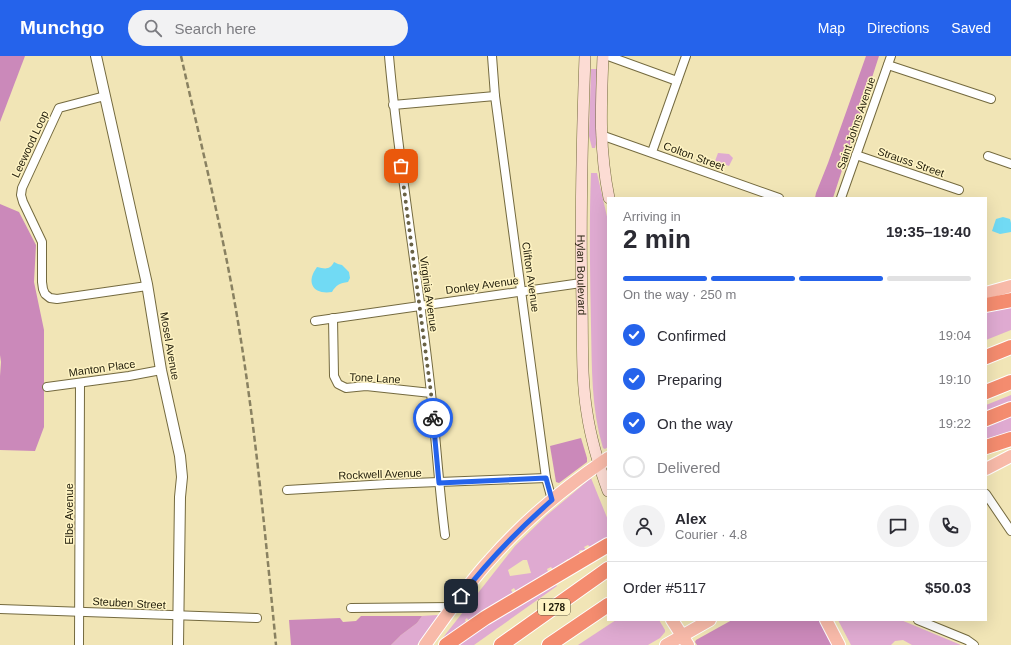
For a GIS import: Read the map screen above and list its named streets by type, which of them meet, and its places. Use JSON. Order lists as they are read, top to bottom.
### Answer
{
  "streets": {
    "highway": ["I 278"],
    "main road": ["Hylan Boulevard"],
    "street": [
      "Saint Johns Avenue",
      "Leewood Loop",
      "Colton Street",
      "Strauss Street",
      "Clifton Avenue",
      "Donley Avenue",
      "Virginia Avenue",
      "Mosel Avenue",
      "Manton Place",
      "Tone Lane",
      "Rockwell Avenue",
      "Elbe Avenue",
      "Steuben Street"
    ]
  },
  "crossings": [
    ["Saint Johns Avenue", "Strauss Street"],
    ["Leewood Loop", "Mosel Avenue"],
    ["Hylan Boulevard", "Donley Avenue"],
    ["Clifton Avenue", "Donley Avenue"],
    ["Clifton Avenue", "Rockwell Avenue"],
    ["Donley Avenue", "Virginia Avenue"],
    ["Donley Avenue", "Tone Lane"],
    ["Virginia Avenue", "Tone Lane"],
    ["Virginia Avenue", "Rockwell Avenue"],
    ["Mosel Avenue", "Manton Place"],
    ["Mosel Avenue", "Steuben Street"],
    ["Manton Place", "Elbe Avenue"],
    ["Elbe Avenue", "Steuben Street"]
  ],
  "page": {
    "header": "Munchgo",
    "search": "Search here",
    "nav": ["Map", "Directions", "Saved"],
    "heading": ["2 min", "Arriving in", "19:35–19:40"],
    "panel": [
      "Alex",
      "Courier · 4.8",
      "Order #5117",
      "$50.03"
    ],
    "bar": "On the way · 250 m",
    "list": [
      ["Confirmed", "19:04"],
      ["Preparing", "19:10"],
      ["On the way", "19:22"],
      "Delivered"
    ]
  }
}
